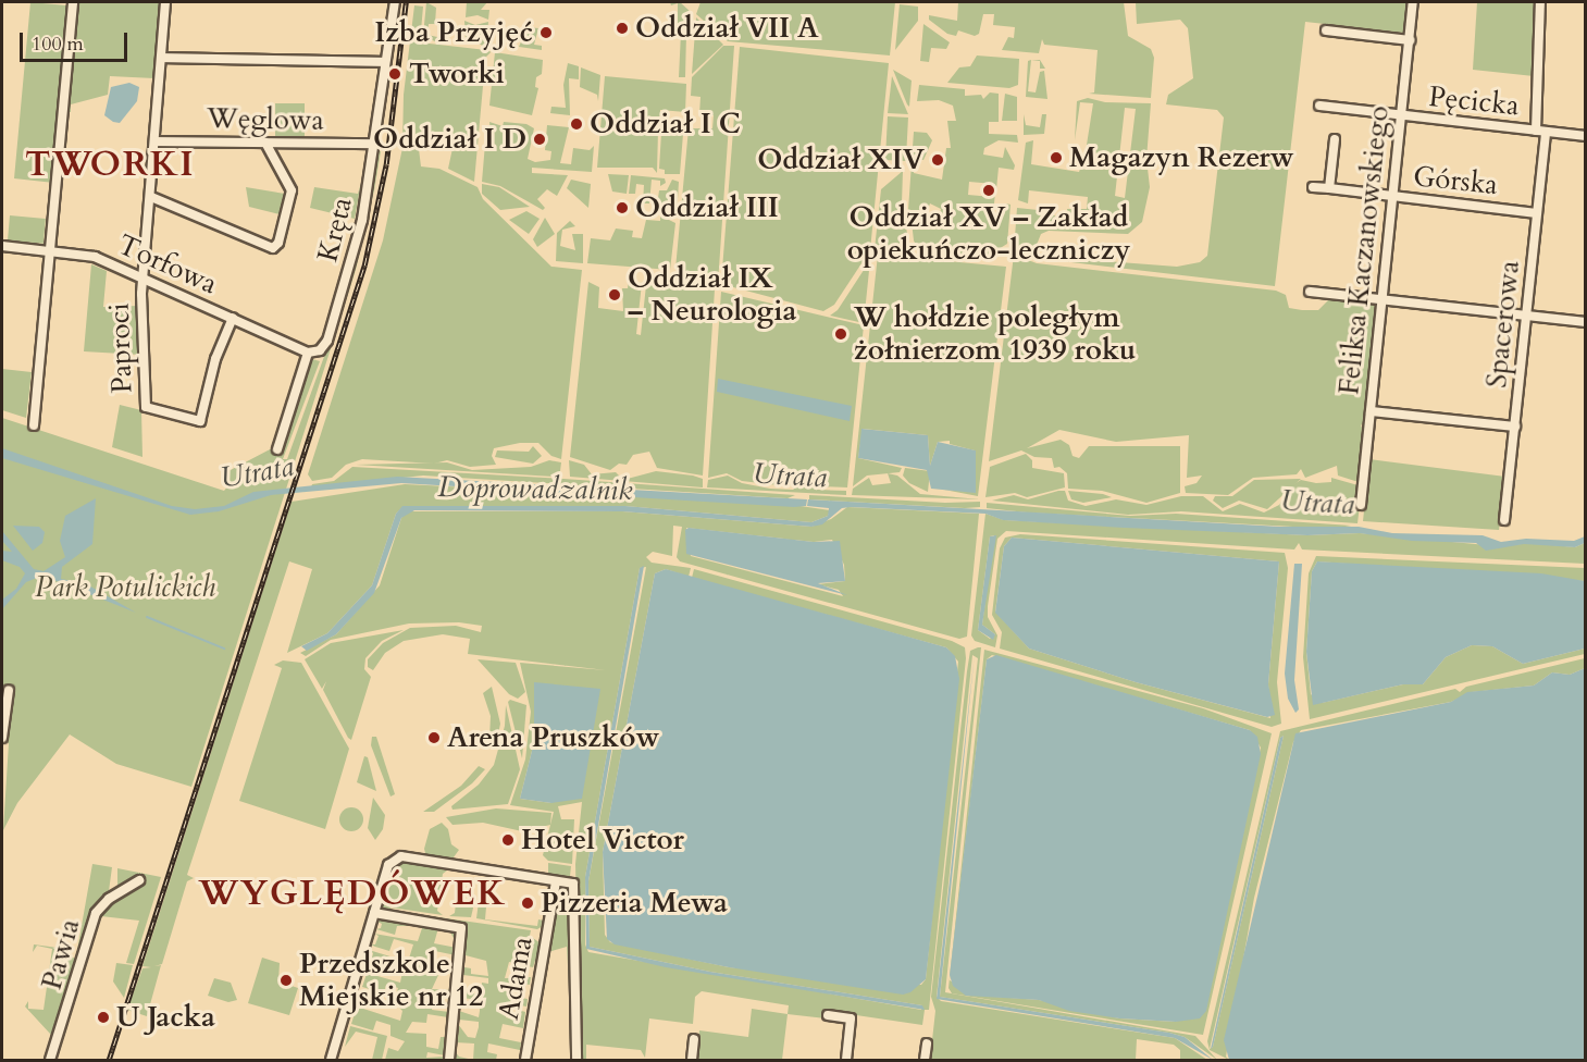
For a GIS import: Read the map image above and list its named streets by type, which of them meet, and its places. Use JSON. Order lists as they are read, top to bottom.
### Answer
{
  "streets": {
    "street": [
      "Pęcicka",
      "Węglowa",
      "Górska",
      "Kręta",
      "Feliksa Kaczanowskiego",
      "Torfowa",
      "Spacerowa",
      "Paproci",
      "Pawia",
      "Adama"
    ]
  },
  "crossings": [
    ["Pęcicka", "Feliksa Kaczanowskiego"],
    ["Pęcicka", "Spacerowa"],
    ["Węglowa", "Kręta"],
    ["Górska", "Feliksa Kaczanowskiego"],
    ["Górska", "Spacerowa"],
    ["Kręta", "Torfowa"],
    ["Torfowa", "Paproci"]
  ],
  "districts": ["TWORKI", "WYGLĘDÓWEK"],
  "water": ["Utrata", "Doprowadzalnik"],
  "parks": ["Park Potulickich"],
  "places": [
    "Oddział VII A",
    "Izba Przyjęć",
    "Tworki",
    "Oddział I C",
    "Oddział I D",
    "Magazyn Rezerw",
    "Oddział XIV",
    "Oddział XV – Zakład opiekuńczo-leczniczy",
    "Oddział III",
    "Oddział IX – Neurologia",
    "W hołdzie poległym żołnierzom 1939 roku",
    "Arena Pruszków",
    "Hotel Victor",
    "Pizzeria Mewa",
    "Przedszkole Miejskie nr 12",
    "U Jacka"
  ],
  "scale_bar": "100 m"
}
